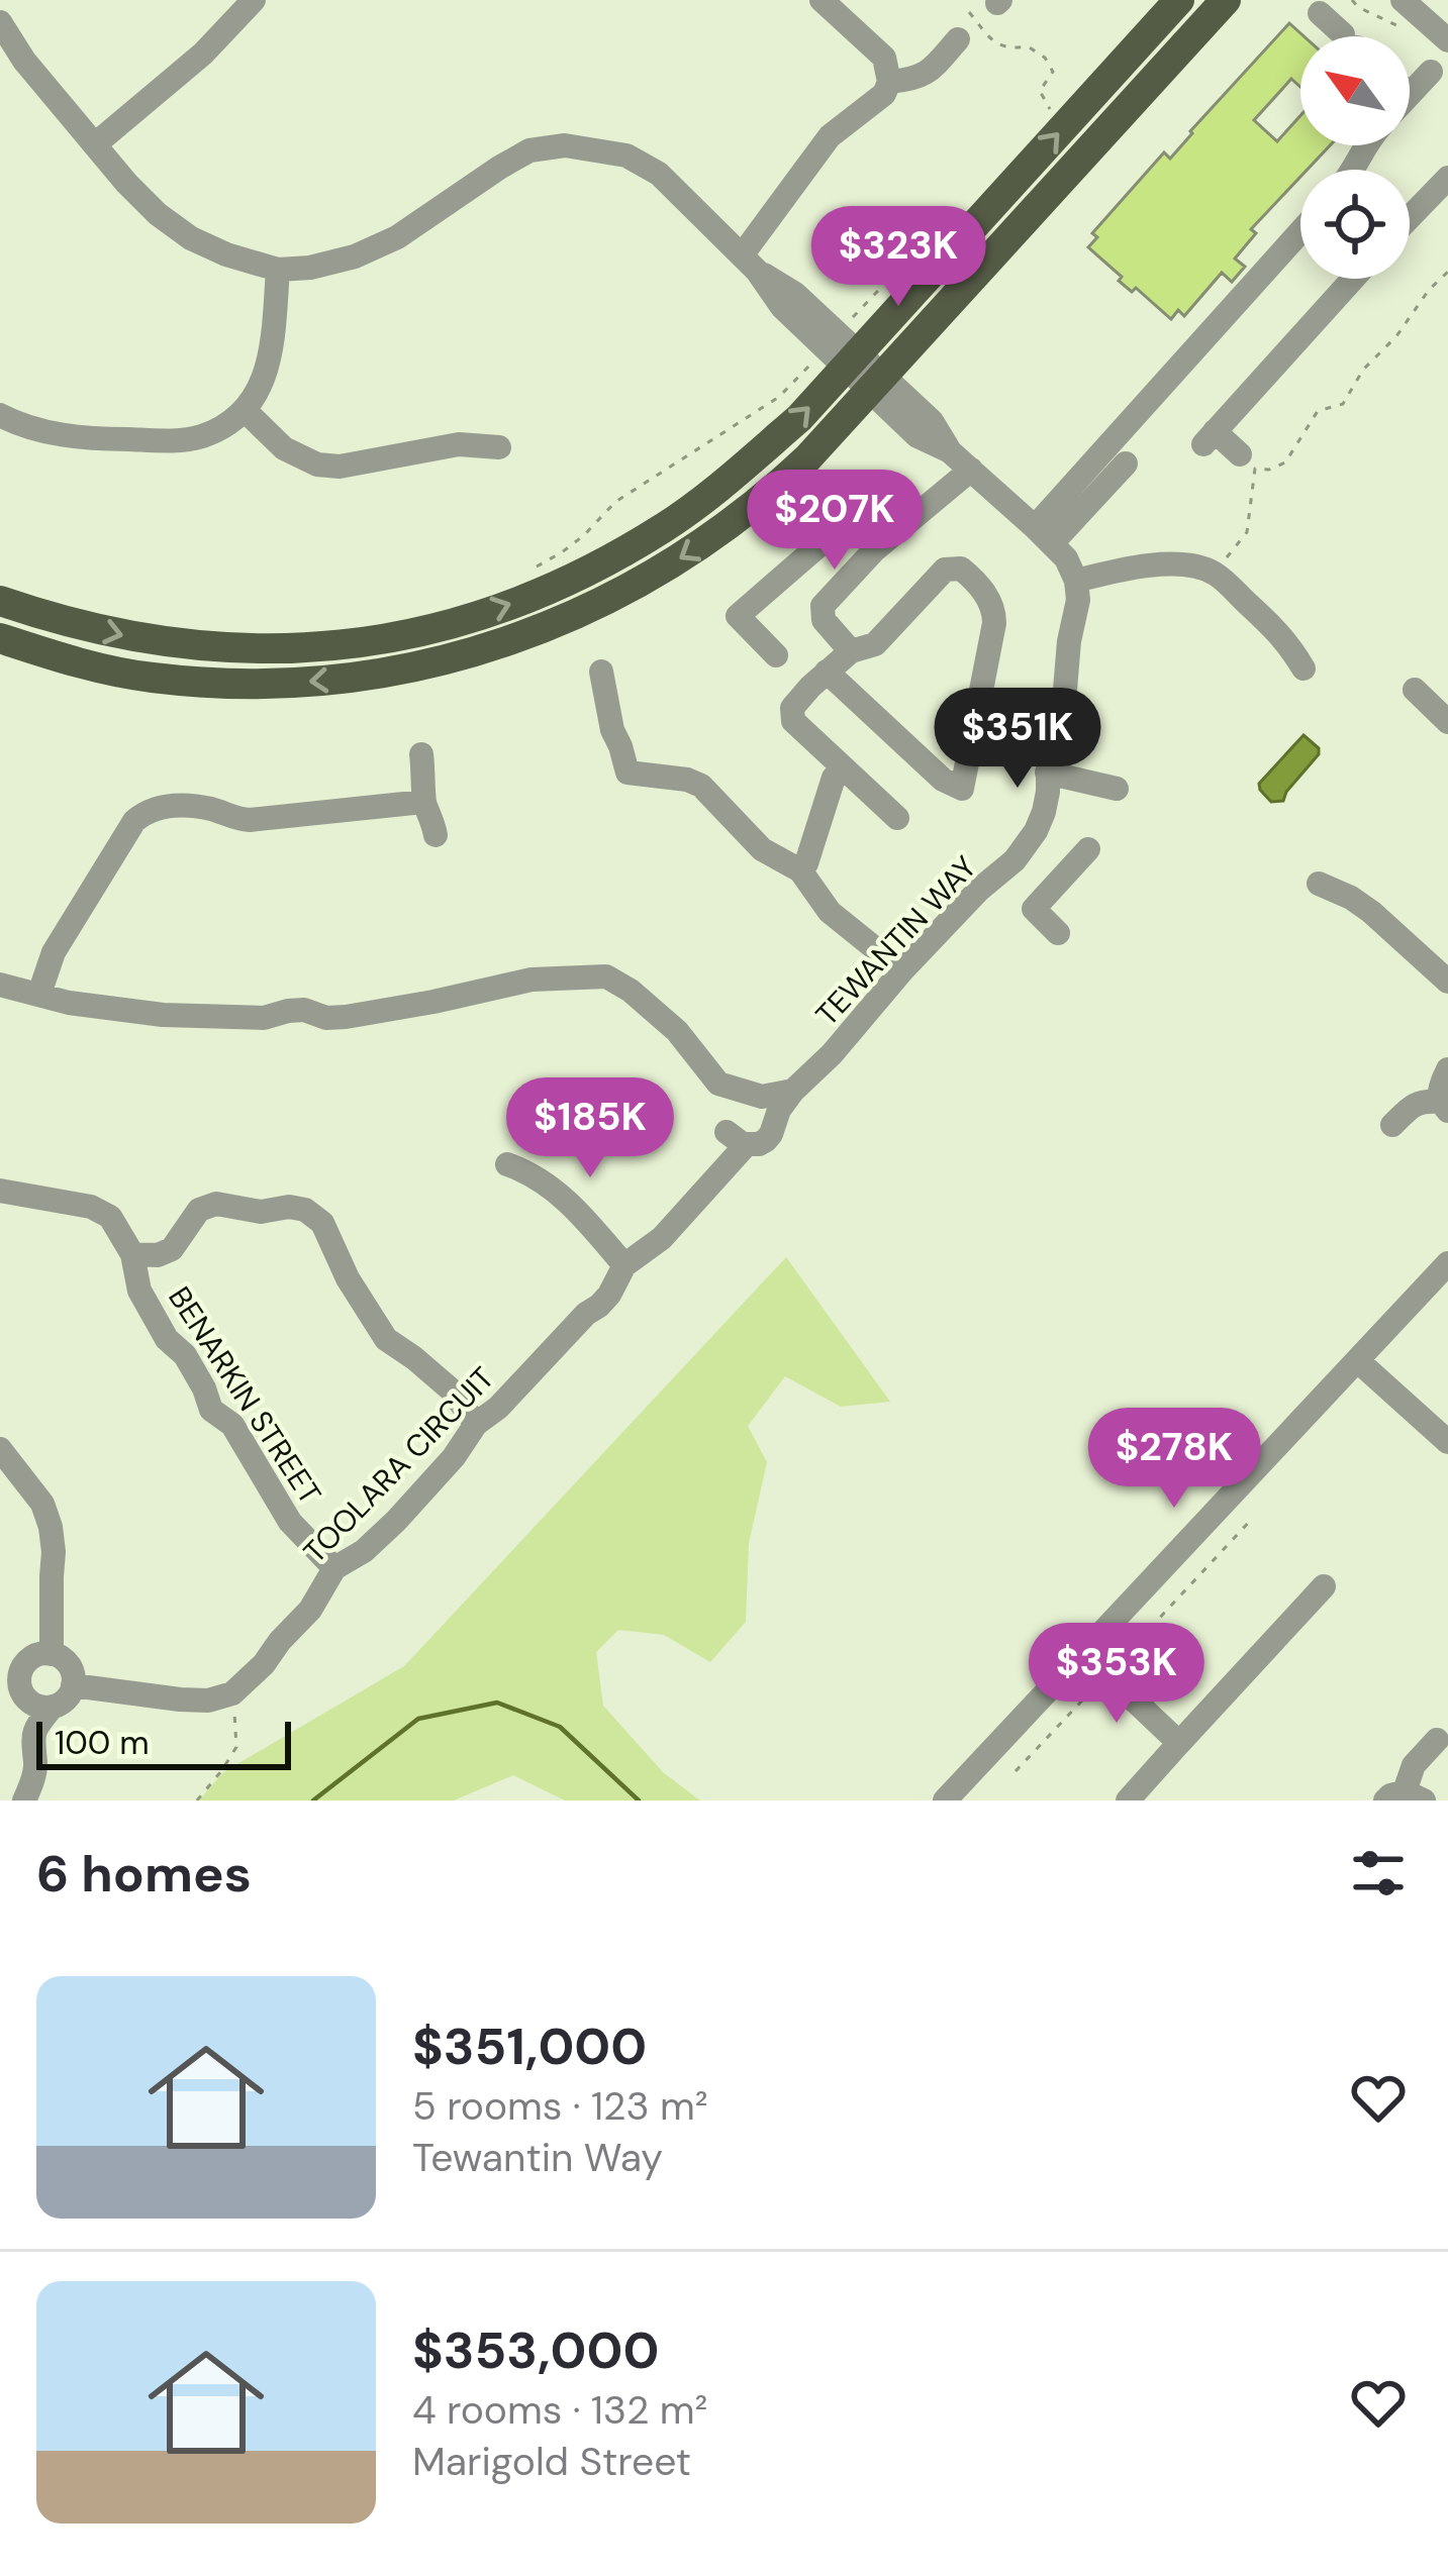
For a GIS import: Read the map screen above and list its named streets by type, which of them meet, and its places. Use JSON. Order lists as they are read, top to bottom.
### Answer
{
  "streets": {
    "street": ["TEWANTIN WAY", "BENARKIN STREET", "TOOLARA CIRCUIT"]
  },
  "crossings": [
    ["TEWANTIN WAY", "TOOLARA CIRCUIT"],
    ["BENARKIN STREET", "TOOLARA CIRCUIT"]
  ],
  "scale_bar": "100 m",
  "north": "top left",
  "page": {
    "price": [
      "$323K",
      "$207K",
      "$351K",
      "$185K",
      "$278K",
      "$353K"
    ],
    "scale": "100 m",
    "heading": "6 homes",
    "list": [
      {
        "name": "$351,000",
        "note": "5 rooms · 123 m² · Tewantin Way"
      },
      {
        "name": "$353,000",
        "note": "4 rooms · 132 m² · Marigold Street"
      }
    ]
  }
}
